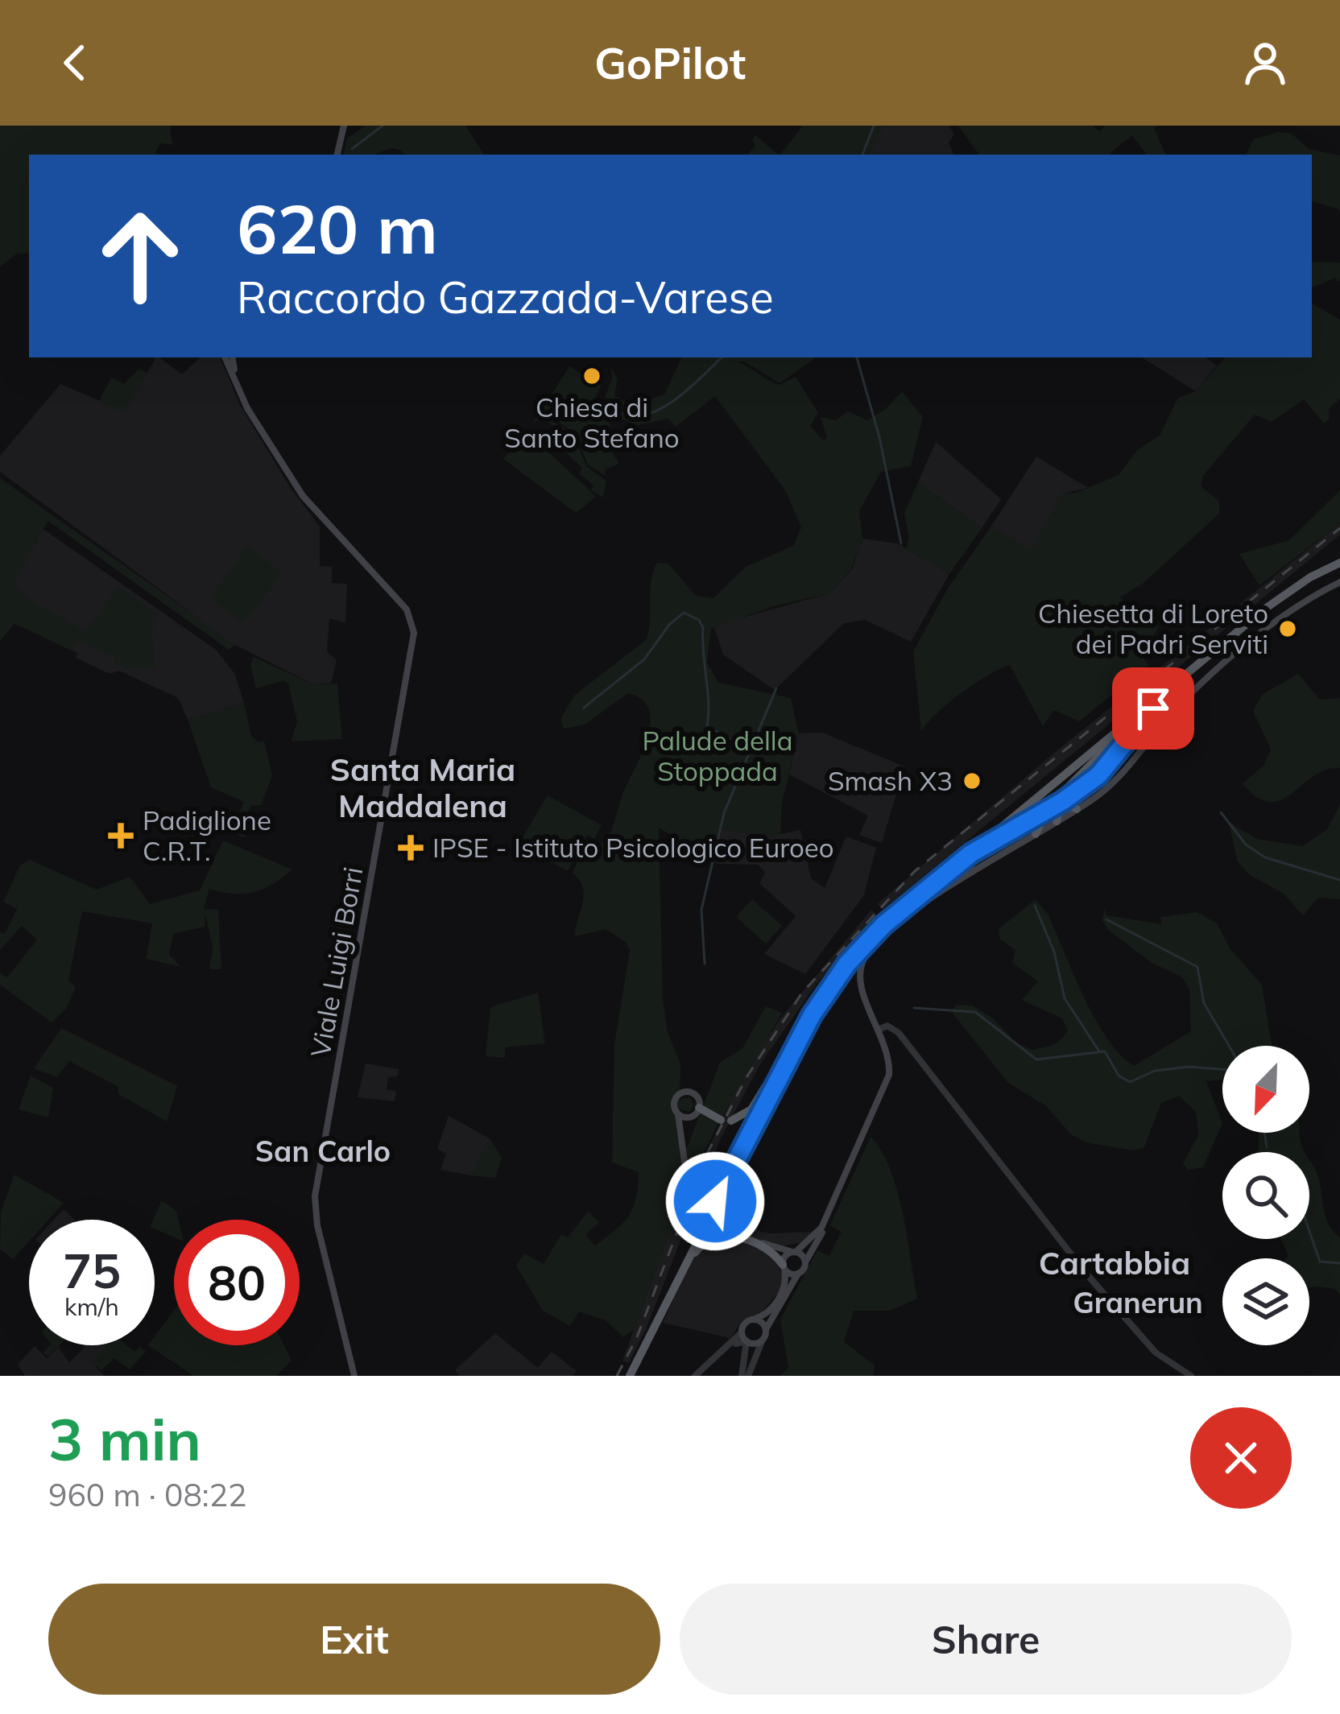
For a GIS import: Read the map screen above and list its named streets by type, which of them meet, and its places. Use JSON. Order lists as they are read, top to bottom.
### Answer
{
  "streets": {
    "main road": ["Viale Luigi Borri"]
  },
  "districts": [
    "Santa Maria Maddalena",
    "San Carlo",
    "Cartabbia",
    "Granerun"
  ],
  "parks": ["Palude della Stoppada"],
  "places": {
    "other": ["Chiesa di Santo Stefano", "Chiesetta di Loreto dei Padri Serviti", "Smash X3"],
    "health": ["Padiglione C.R.T.", "IPSE - Istituto Psicologico Euroeo"]
  },
  "north": "bottom left",
  "page": {
    "header": "GoPilot",
    "turn": ["620 m", "Raccordo Gazzada-Varese"],
    "speed": "75 km/h",
    "limit": "80",
    "heading": ["3 min", "960 m · 08:22"],
    "buttons": ["Exit", "Share"]
  }
}
